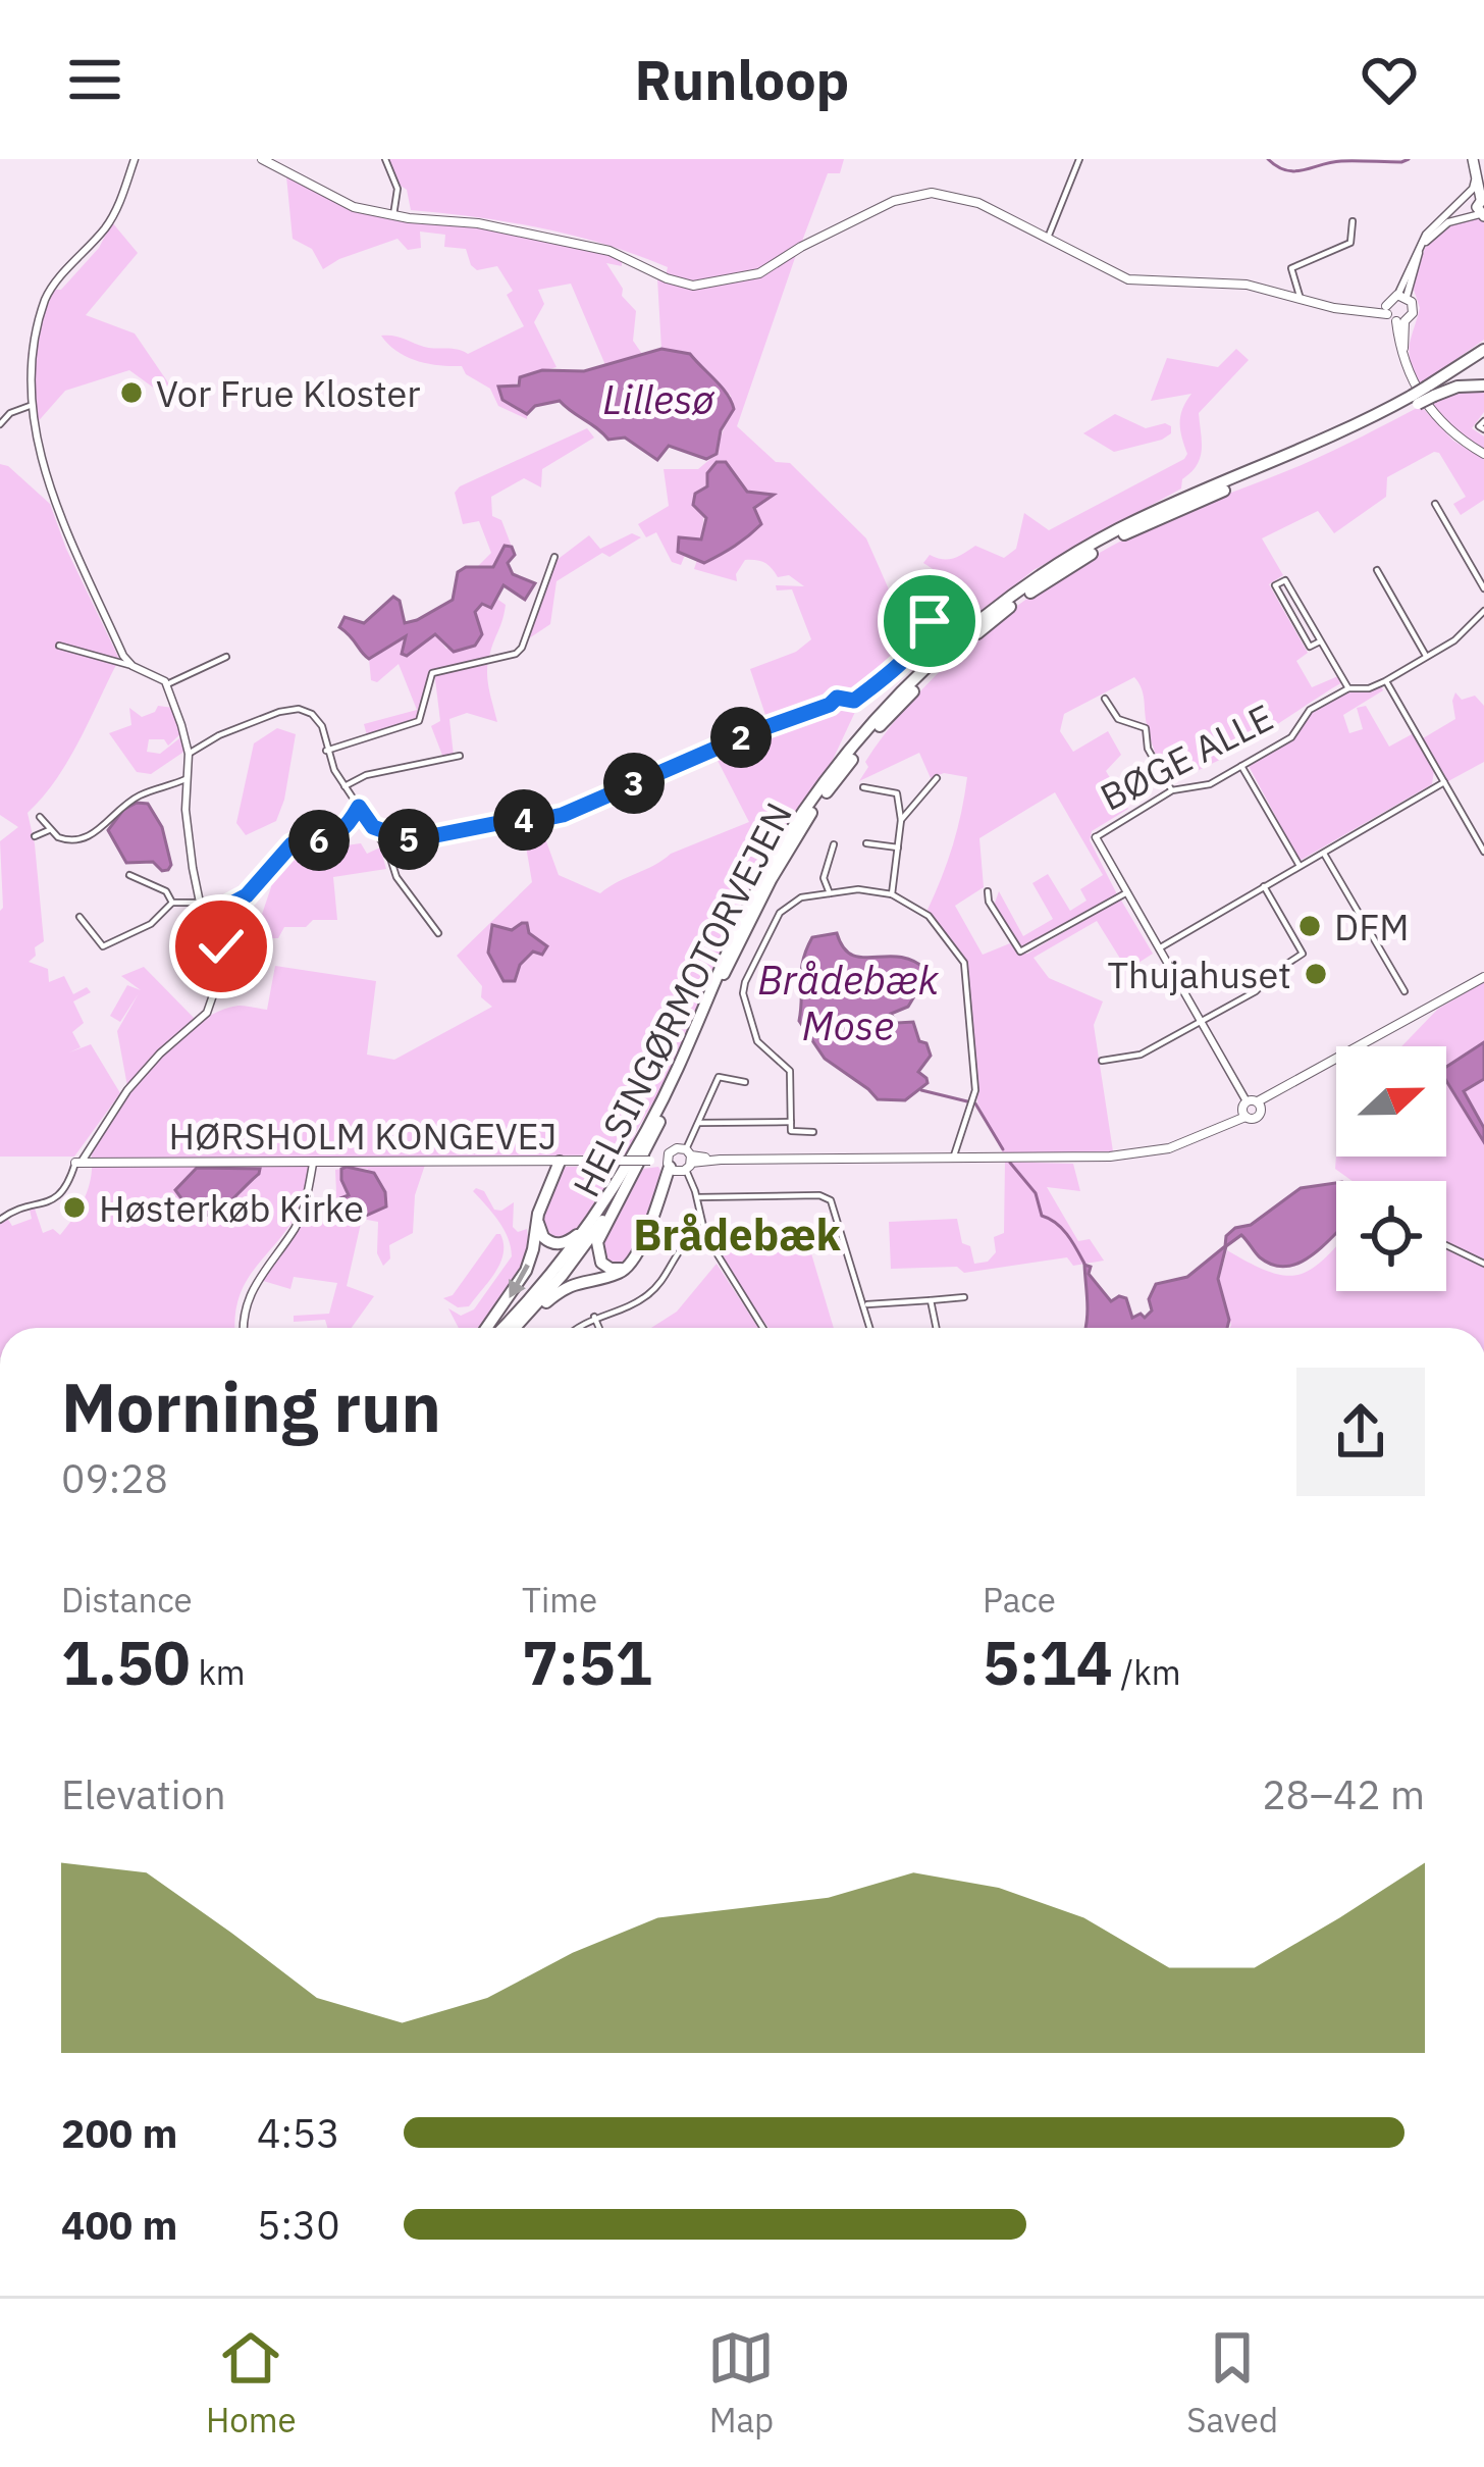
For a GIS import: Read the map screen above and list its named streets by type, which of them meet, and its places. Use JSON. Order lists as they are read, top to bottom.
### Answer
{
  "streets": {
    "highway": ["HELSINGØRMOTORVEJEN"],
    "main road": ["HØRSHOLM KONGEVEJ"],
    "street": ["BØGE ALLE"]
  },
  "districts": ["Brådebæk"],
  "water": ["Lillesø", "Brådebæk Mose"],
  "places": [
    "Vor Frue Kloster",
    "DFM",
    "Thujahuset",
    "Høsterkøb Kirke"
  ],
  "north": "right",
  "page": {
    "header": "Runloop",
    "pins": [
      "2",
      "3",
      "4",
      "5",
      "6"
    ],
    "heading": ["Morning run", "09:28"],
    "stats": [
      ["Distance", "1.50 km"],
      ["Time", "7:51"],
      ["Pace", "5:14 /km"]
    ],
    "chart": ["Elevation", "28–42 m"],
    "list": [
      {
        "name": "200 m",
        "note": "4:53"
      },
      {
        "name": "400 m",
        "note": "5:30"
      }
    ],
    "tabs": ["Home", "Map", "Saved"]
  }
}
